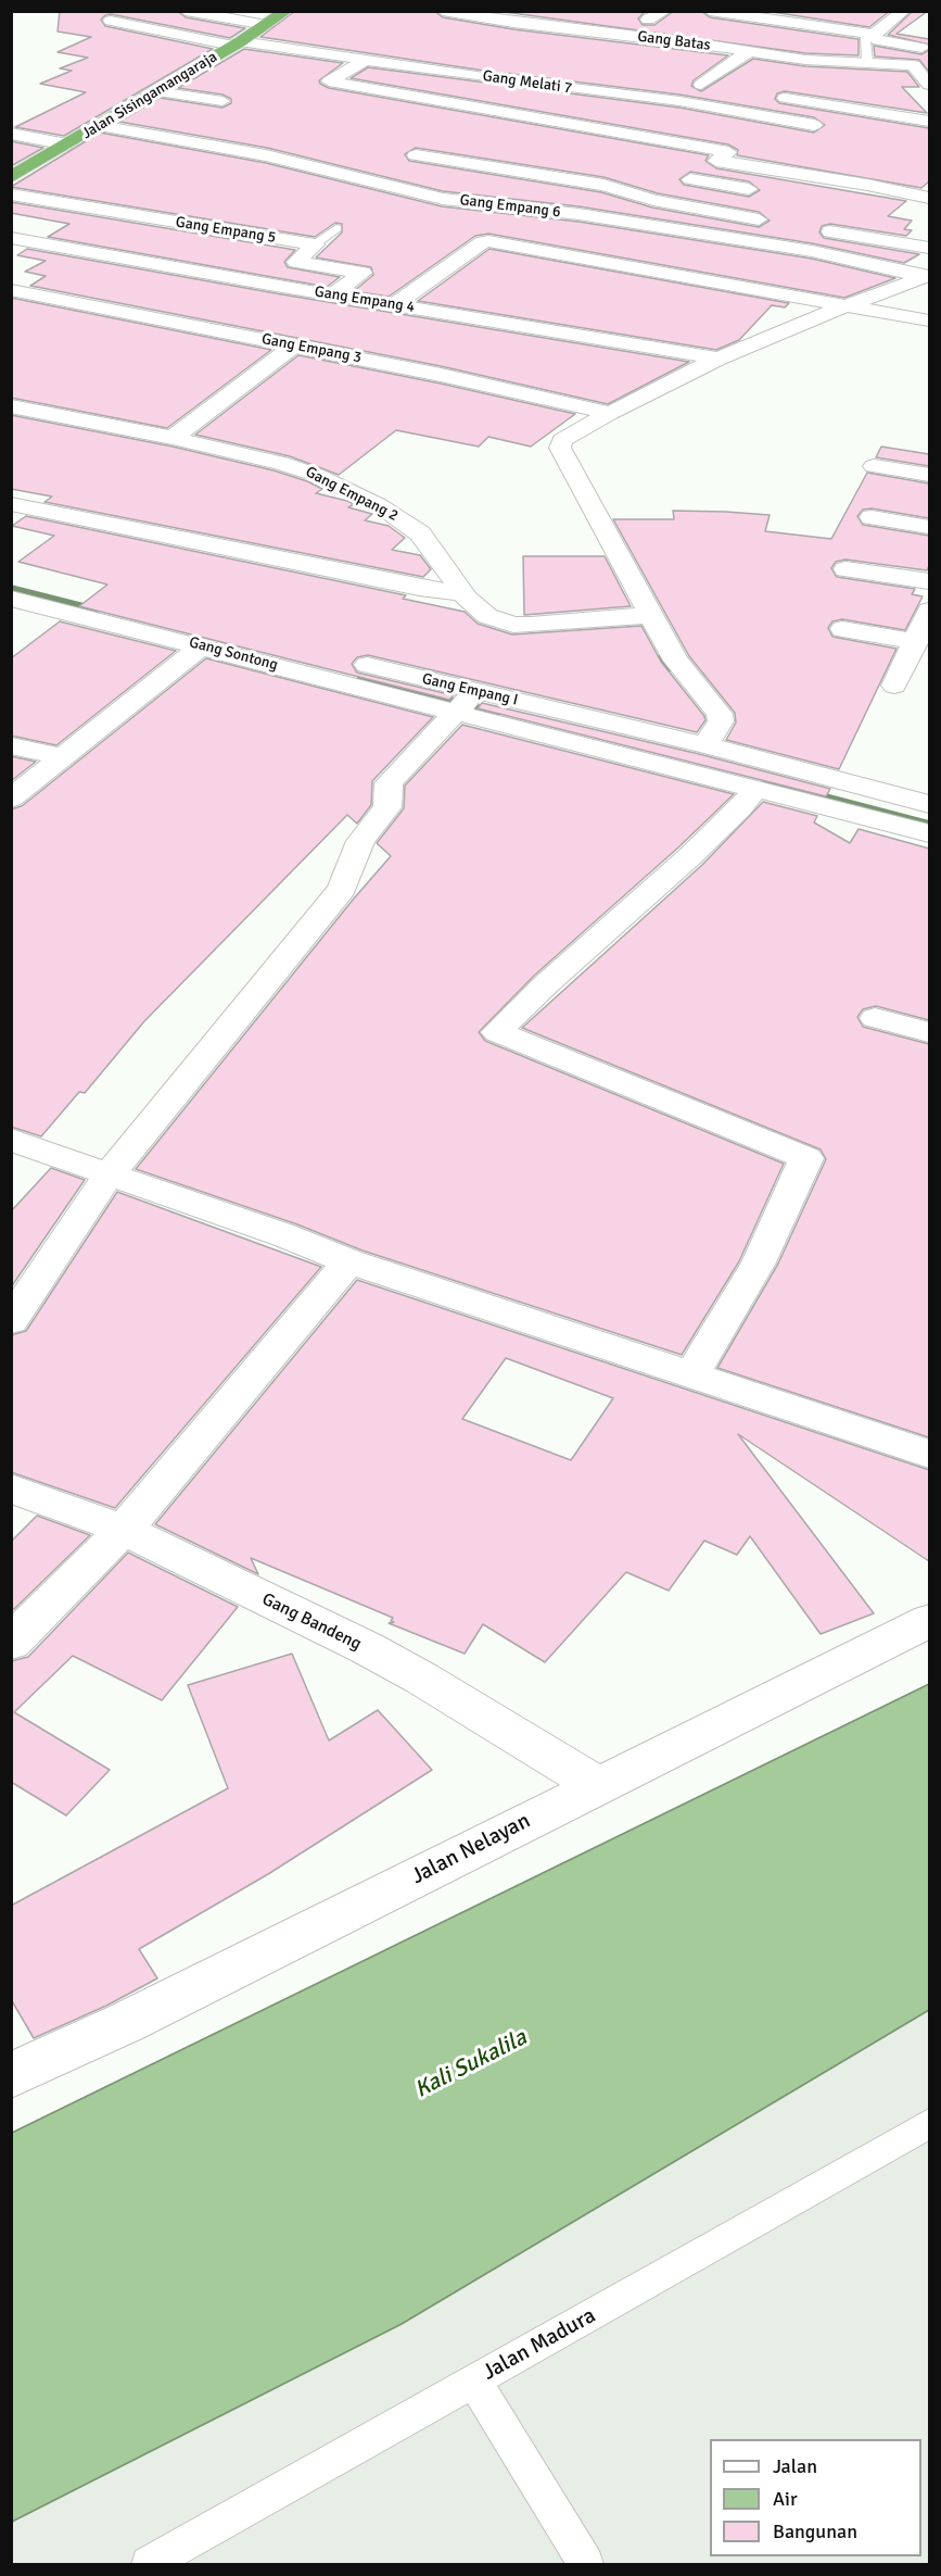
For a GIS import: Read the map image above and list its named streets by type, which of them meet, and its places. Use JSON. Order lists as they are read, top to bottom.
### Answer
{
  "streets": {
    "highway": ["Jalan Sisingamangaraja"],
    "street": [
      "Gang Batas",
      "Gang Melati 7",
      "Gang Empang 6",
      "Gang Empang 5",
      "Gang Empang 4",
      "Gang Empang 3",
      "Gang Empang 2",
      "Gang Sontong",
      "Gang Empang I",
      "Gang Bandeng",
      "Jalan Nelayan"
    ],
    "lane": ["Jalan Madura"]
  },
  "crossings": [
    ["Gang Melati 7", "Jalan Sisingamangaraja"],
    ["Jalan Sisingamangaraja", "Gang Empang 6"],
    ["Gang Empang 5", "Gang Empang 4"],
    ["Gang Sontong", "Gang Empang I"],
    ["Gang Bandeng", "Jalan Nelayan"]
  ],
  "water": ["Kali Sukalila"],
  "legend": ["Jalan", "Air", "Bangunan"]
}
